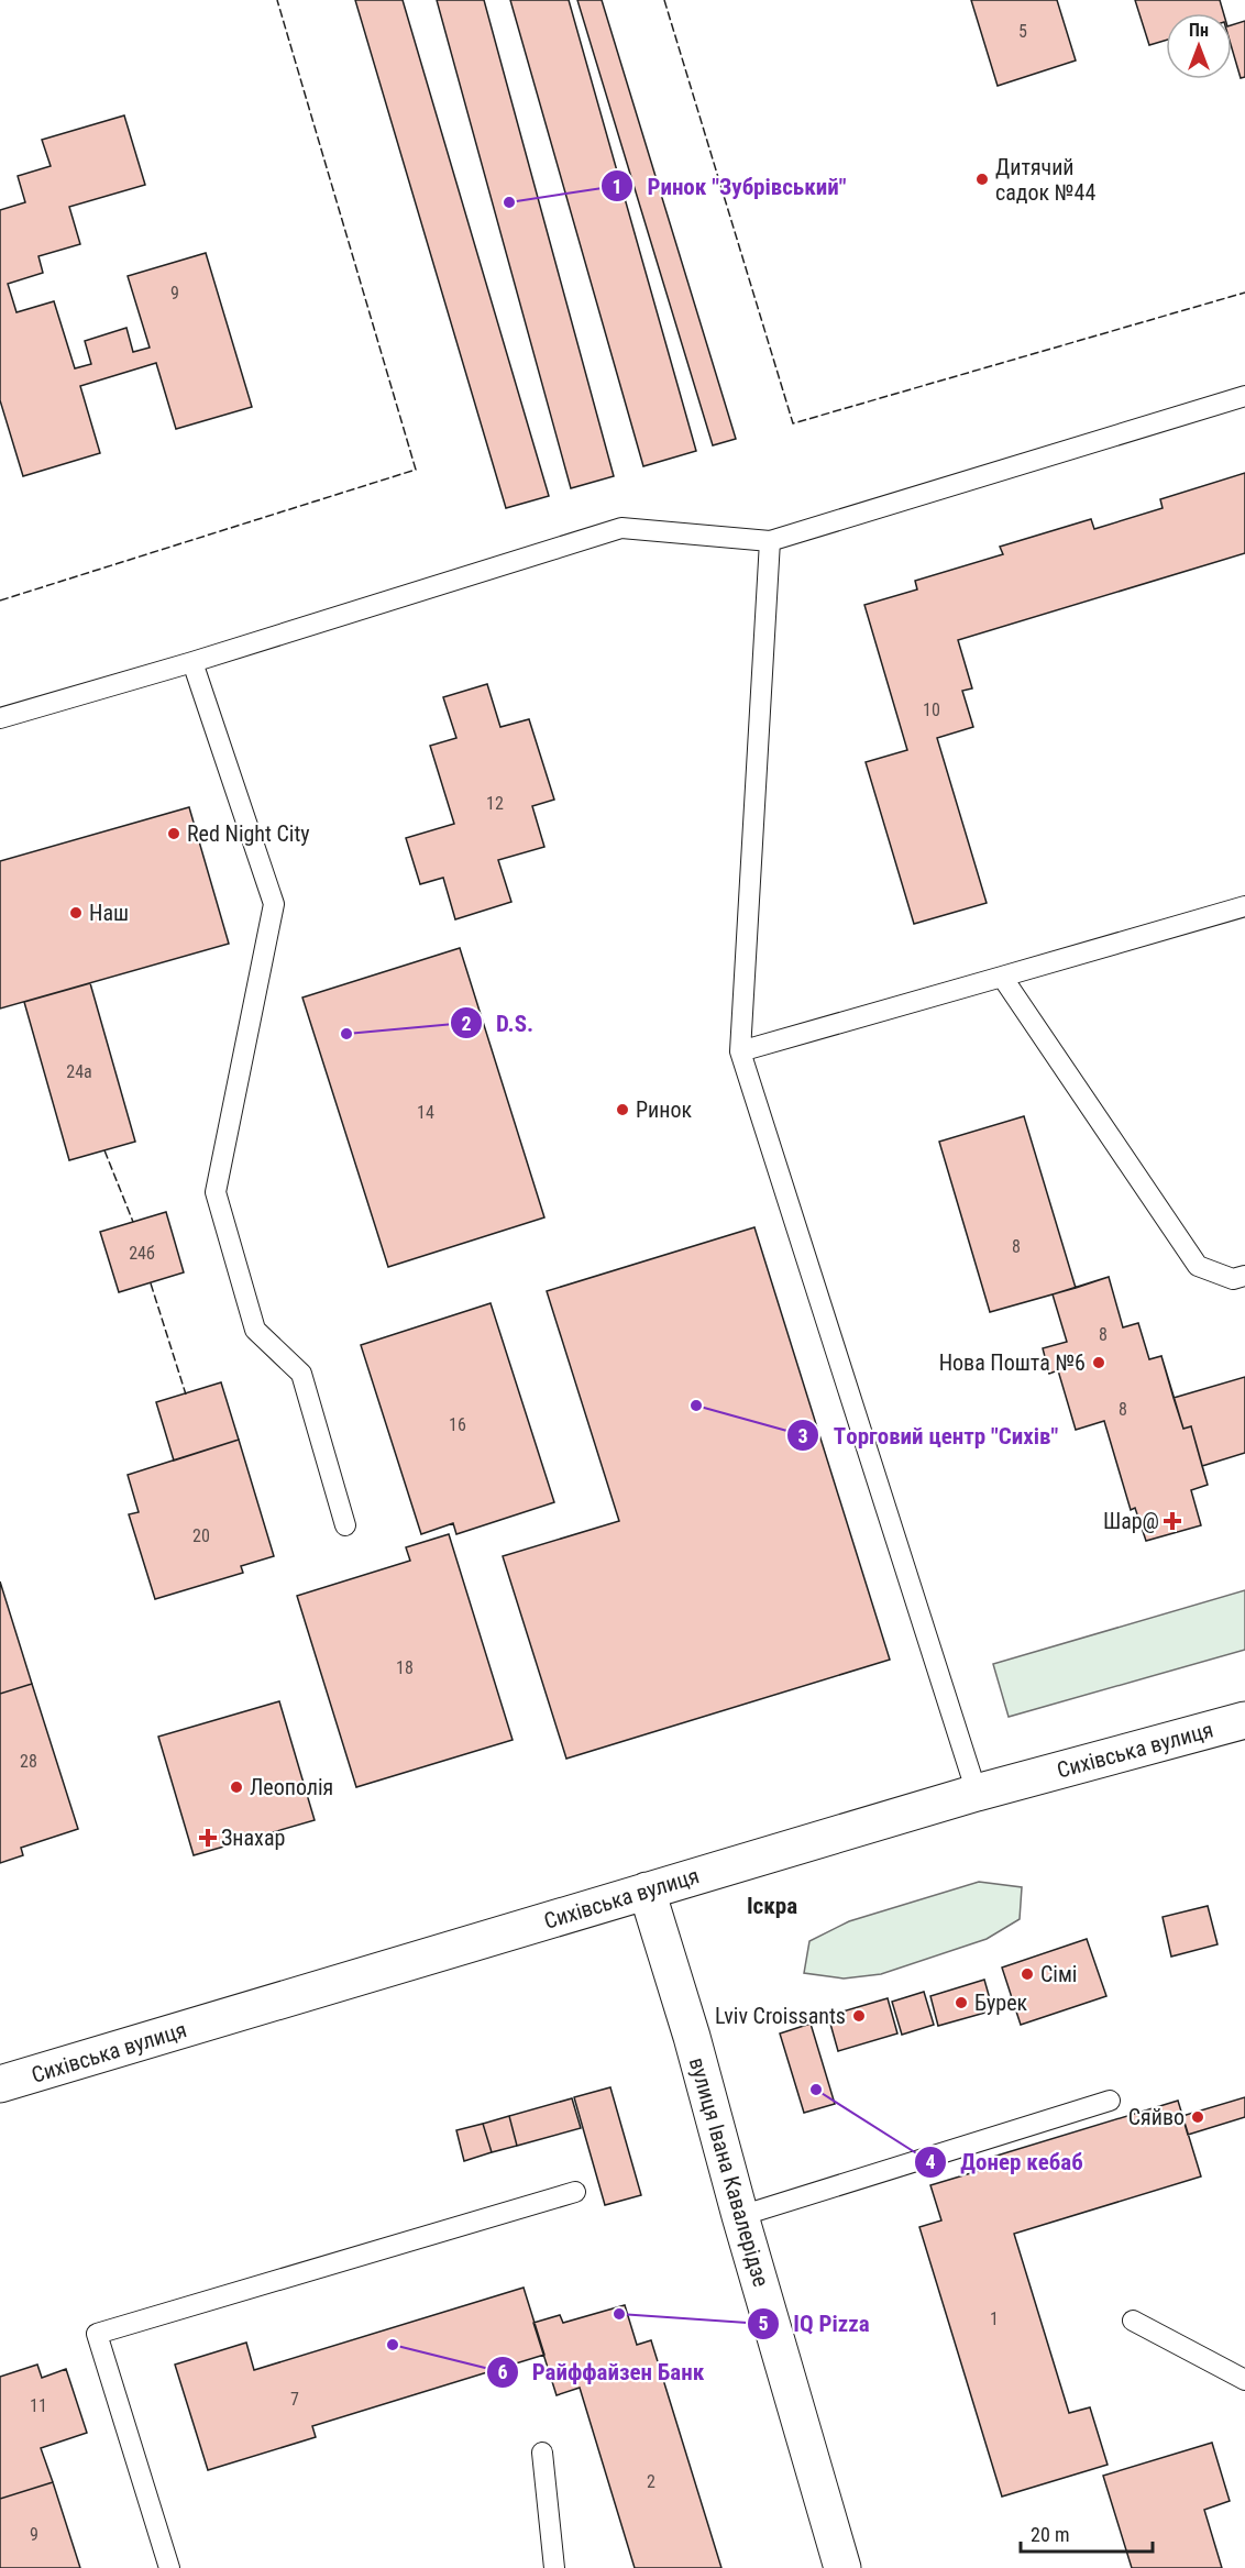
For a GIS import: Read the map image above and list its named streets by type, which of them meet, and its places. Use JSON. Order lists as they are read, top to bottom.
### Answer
{
  "streets": {
    "main road": ["Сихівська вулиця", "вулиця Івана Кавалерідзе"]
  },
  "crossings": [
    ["Сихівська вулиця", "вулиця Івана Кавалерідзе"]
  ],
  "districts": ["Іскра"],
  "places": {
    "other": [
      "Дитячий садок №44",
      "Ринок \"Зубрівський\"",
      "Red Night City",
      "Наш",
      "D.S.",
      "Ринок",
      "Нова Пошта №6",
      "Tорговий центр \"Сихів\"",
      "Леополія",
      "Сімі",
      "Бурек",
      "Lviv Croissants",
      "Донер кебаб",
      "Сяйво",
      "IQ Pizza",
      "Райффайзен Банк"
    ],
    "health": ["Шар@", "Знахар"]
  },
  "house_numbers": [
    "5",
    "9",
    "10",
    "12",
    "24а",
    "14",
    "8",
    "24б",
    "8",
    "8",
    "16",
    "20",
    "18",
    "28",
    "1",
    "7",
    "11",
    "2",
    "9"
  ],
  "scale_bar": "20 m",
  "north": "top"
}
